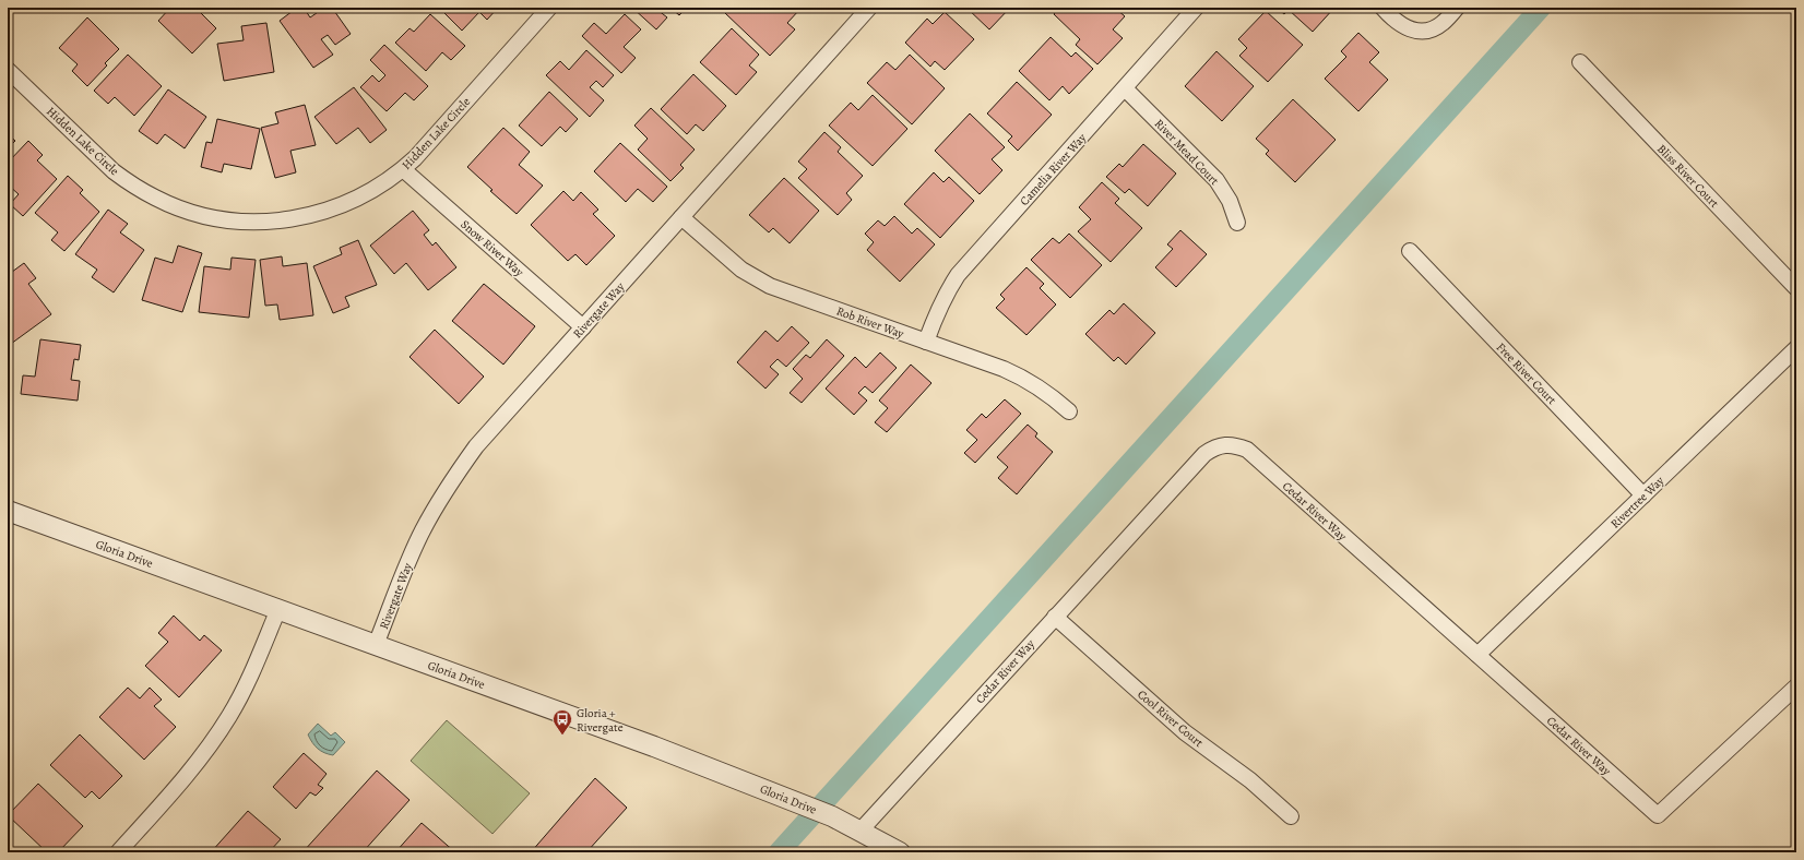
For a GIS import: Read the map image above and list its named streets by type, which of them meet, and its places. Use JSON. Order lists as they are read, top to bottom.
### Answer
{
  "streets": {
    "street": [
      "Hidden Lake Circle",
      "River Mead Court",
      "Camelia River Way",
      "Bliss River Court",
      "Snow River Way",
      "Rivergate Way",
      "Rob River Way",
      "Free River Court",
      "Rivertree Way",
      "Cedar River Way",
      "Gloria Drive",
      "Cool River Court"
    ]
  },
  "crossings": [
    ["Hidden Lake Circle", "Snow River Way"],
    ["River Mead Court", "Camelia River Way"],
    ["Camelia River Way", "Rob River Way"],
    ["Snow River Way", "Rivergate Way"],
    ["Rivergate Way", "Rob River Way"],
    ["Rivergate Way", "Gloria Drive"],
    ["Free River Court", "Rivertree Way"],
    ["Rivertree Way", "Cedar River Way"],
    ["Cedar River Way", "Gloria Drive"],
    ["Cedar River Way", "Cool River Court"]
  ],
  "places": {
    "bus stop": ["Gloria + Rivergate"]
  }
}
